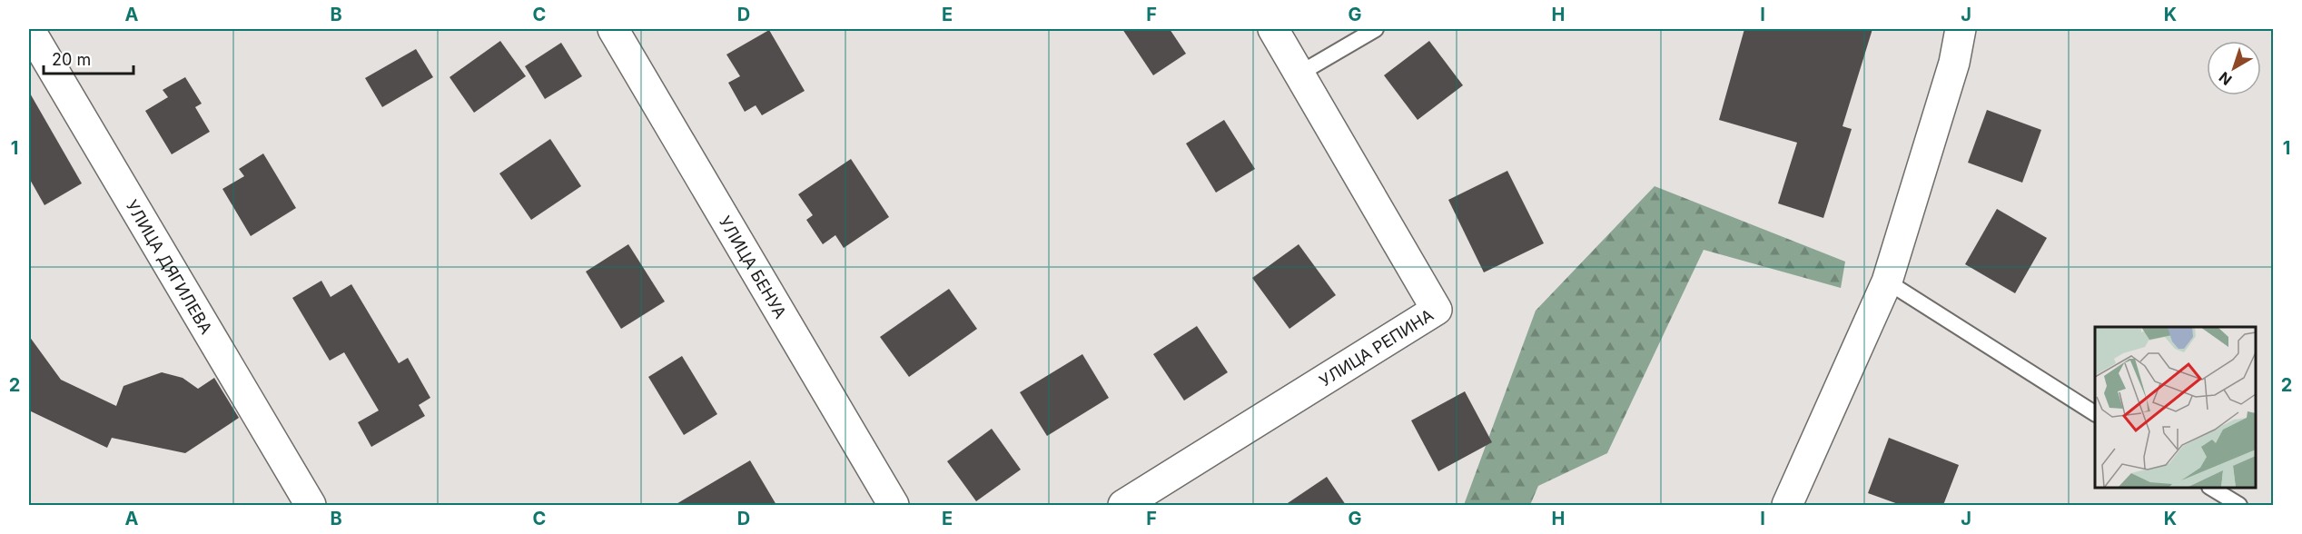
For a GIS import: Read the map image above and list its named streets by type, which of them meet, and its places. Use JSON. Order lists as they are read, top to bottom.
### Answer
{
  "streets": {
    "street": ["УЛИЦА ДЯГИЛЕВА", "УЛИЦА БЕНУА", "УЛИЦА РЕПИНА"]
  },
  "scale_bar": "20 m",
  "north": "bottom left",
  "grid": {
    "columns": [
      "A",
      "B",
      "C",
      "D",
      "E",
      "F",
      "G",
      "H",
      "I",
      "J",
      "K"
    ],
    "rows": ["1", "2"]
  }
}
